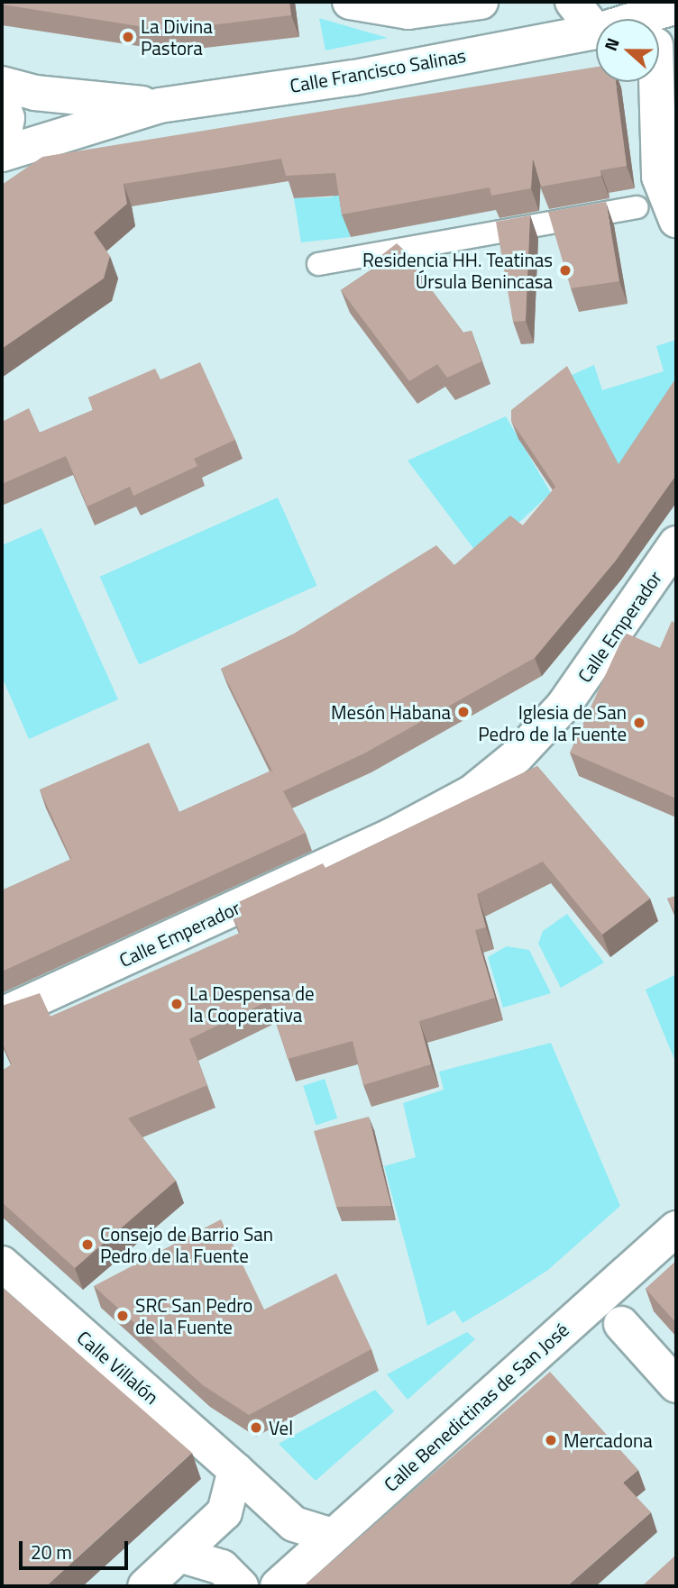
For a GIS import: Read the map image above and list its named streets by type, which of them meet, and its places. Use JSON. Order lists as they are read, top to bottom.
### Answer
{
  "streets": {
    "street": [
      "Calle Francisco Salinas",
      "Calle Emperador",
      "Calle Villalón",
      "Calle Benedictinas de San José"
    ]
  },
  "crossings": [
    ["Calle Villalón", "Calle Benedictinas de San José"]
  ],
  "places": [
    "La Divina Pastora",
    "Residencia HH. Teatinas Úrsula Benincasa",
    "Mesón Habana",
    "Iglesia de San Pedro de la Fuente",
    "La Despensa de la Cooperativa",
    "Consejo de Barrio San Pedro de la Fuente",
    "SRC San Pedro de la Fuente",
    "Vel",
    "Mercadona"
  ],
  "scale_bar": "20 m",
  "north": "left"
}
